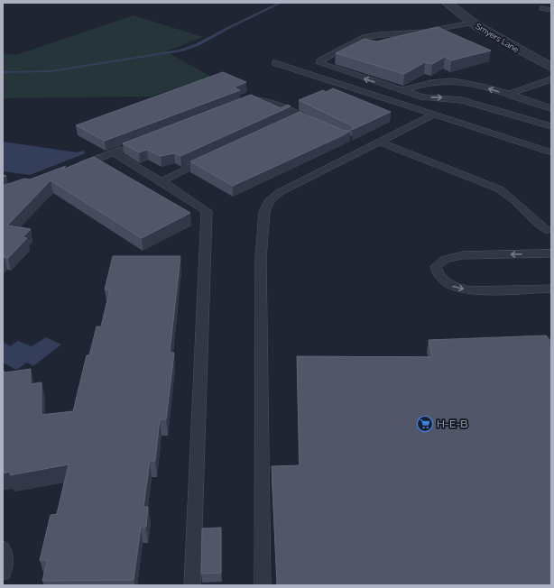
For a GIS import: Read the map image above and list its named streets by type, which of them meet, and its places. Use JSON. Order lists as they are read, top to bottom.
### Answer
{
  "streets": {
    "street": ["Smyers Lane"]
  },
  "places": {
    "supermarket": ["H-E-B"]
  }
}
